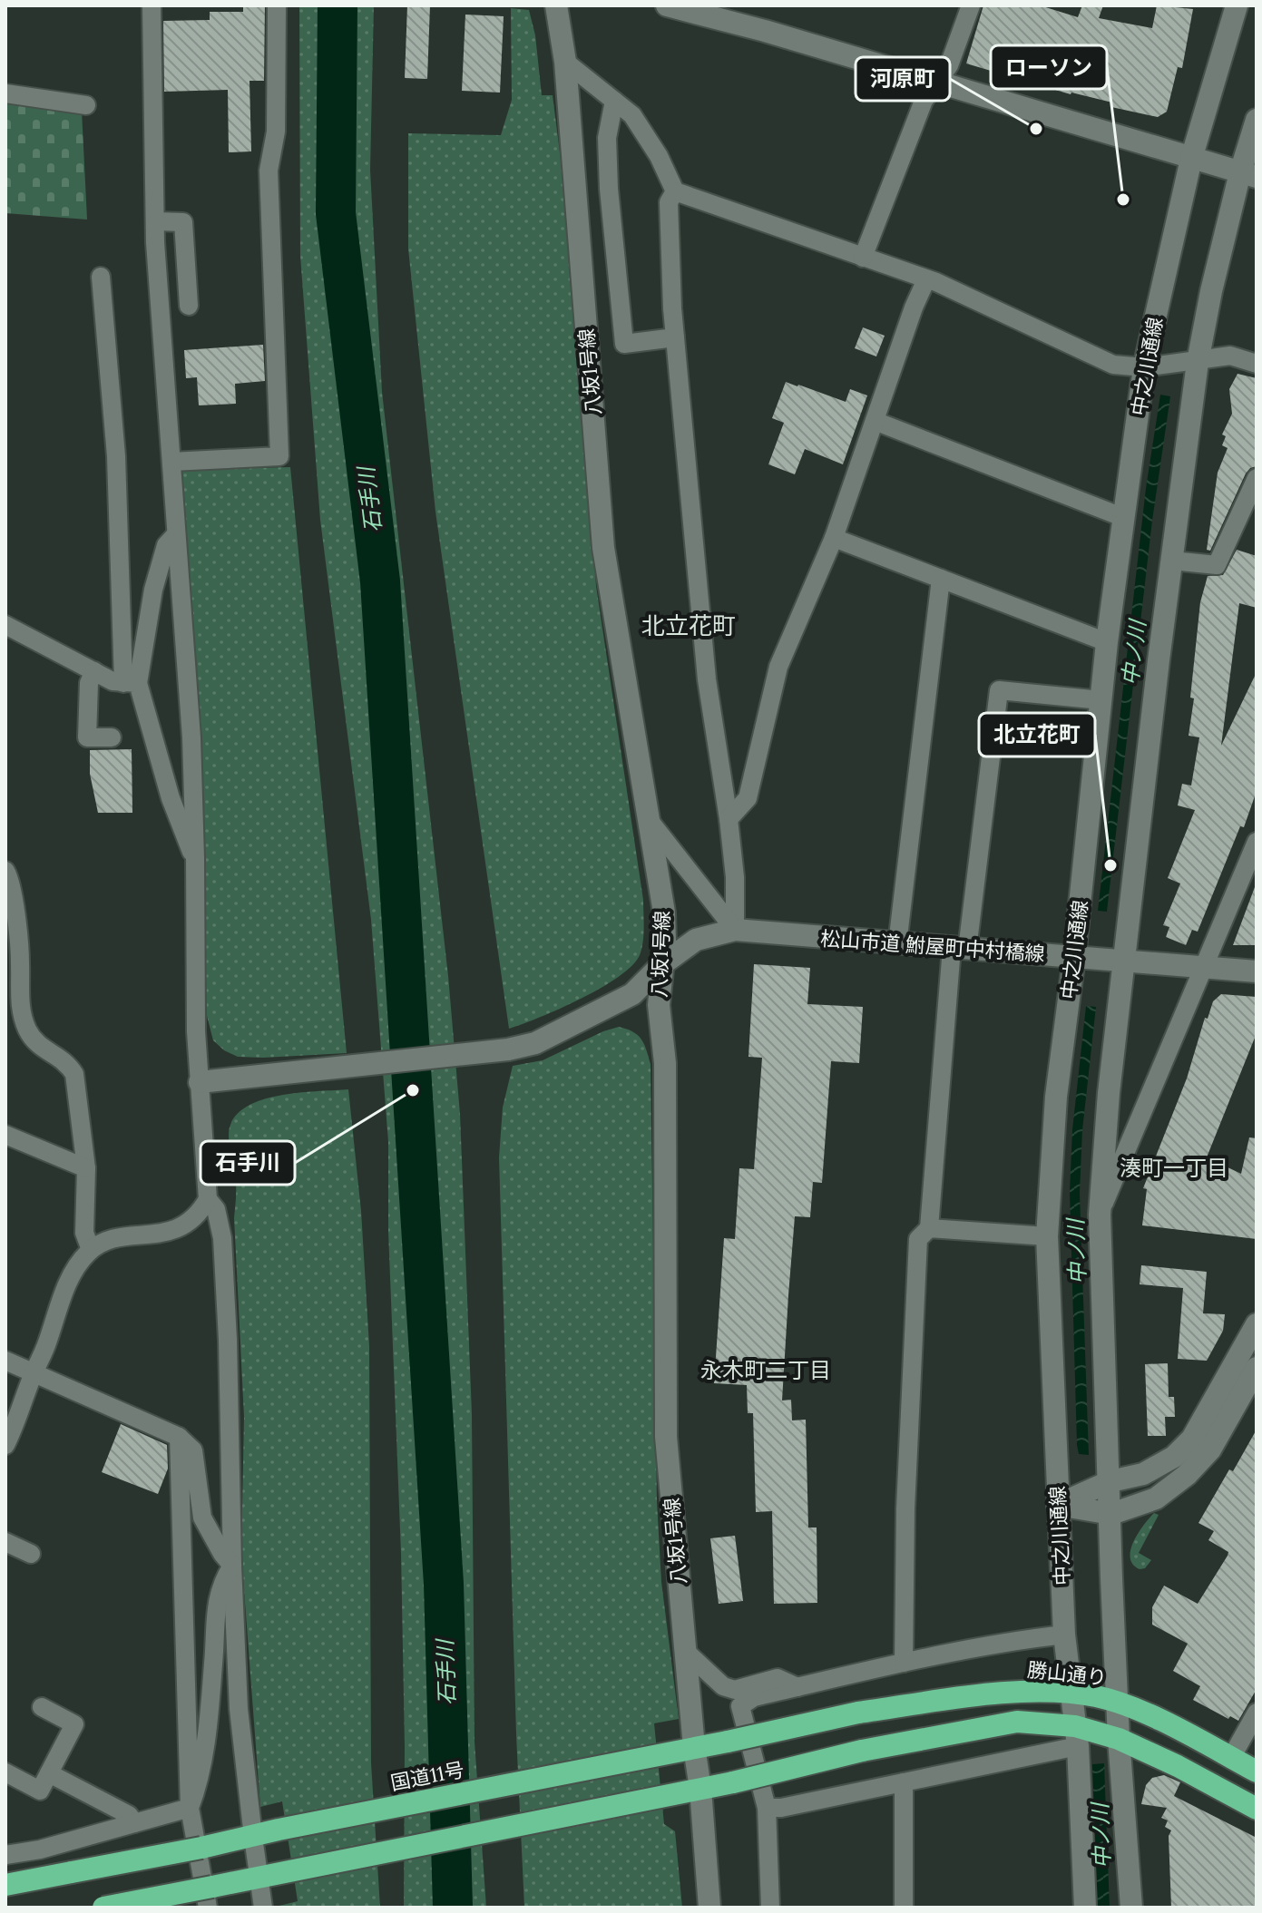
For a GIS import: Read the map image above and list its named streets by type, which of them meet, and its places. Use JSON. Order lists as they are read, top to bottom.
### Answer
{
  "streets": {
    "highway": ["勝山通り", "国道11号"],
    "street": ["中之川通線", "八坂1号線", "松山市道 鮒屋町中村橋線"]
  },
  "crossings": [
    ["中之川通線", "松山市道 鮒屋町中村橋線"],
    ["中之川通線", "勝山通り"],
    ["八坂1号線", "松山市道 鮒屋町中村橋線"],
    ["八坂1号線", "国道11号"],
    ["勝山通り", "国道11号"]
  ],
  "districts": ["北立花町", "湊町一丁目", "永木町二丁目"],
  "water": ["石手川", "中ノ川"],
  "places": [
    "河原町",
    "ローソン",
    "北立花町",
    "石手川"
  ]
}
